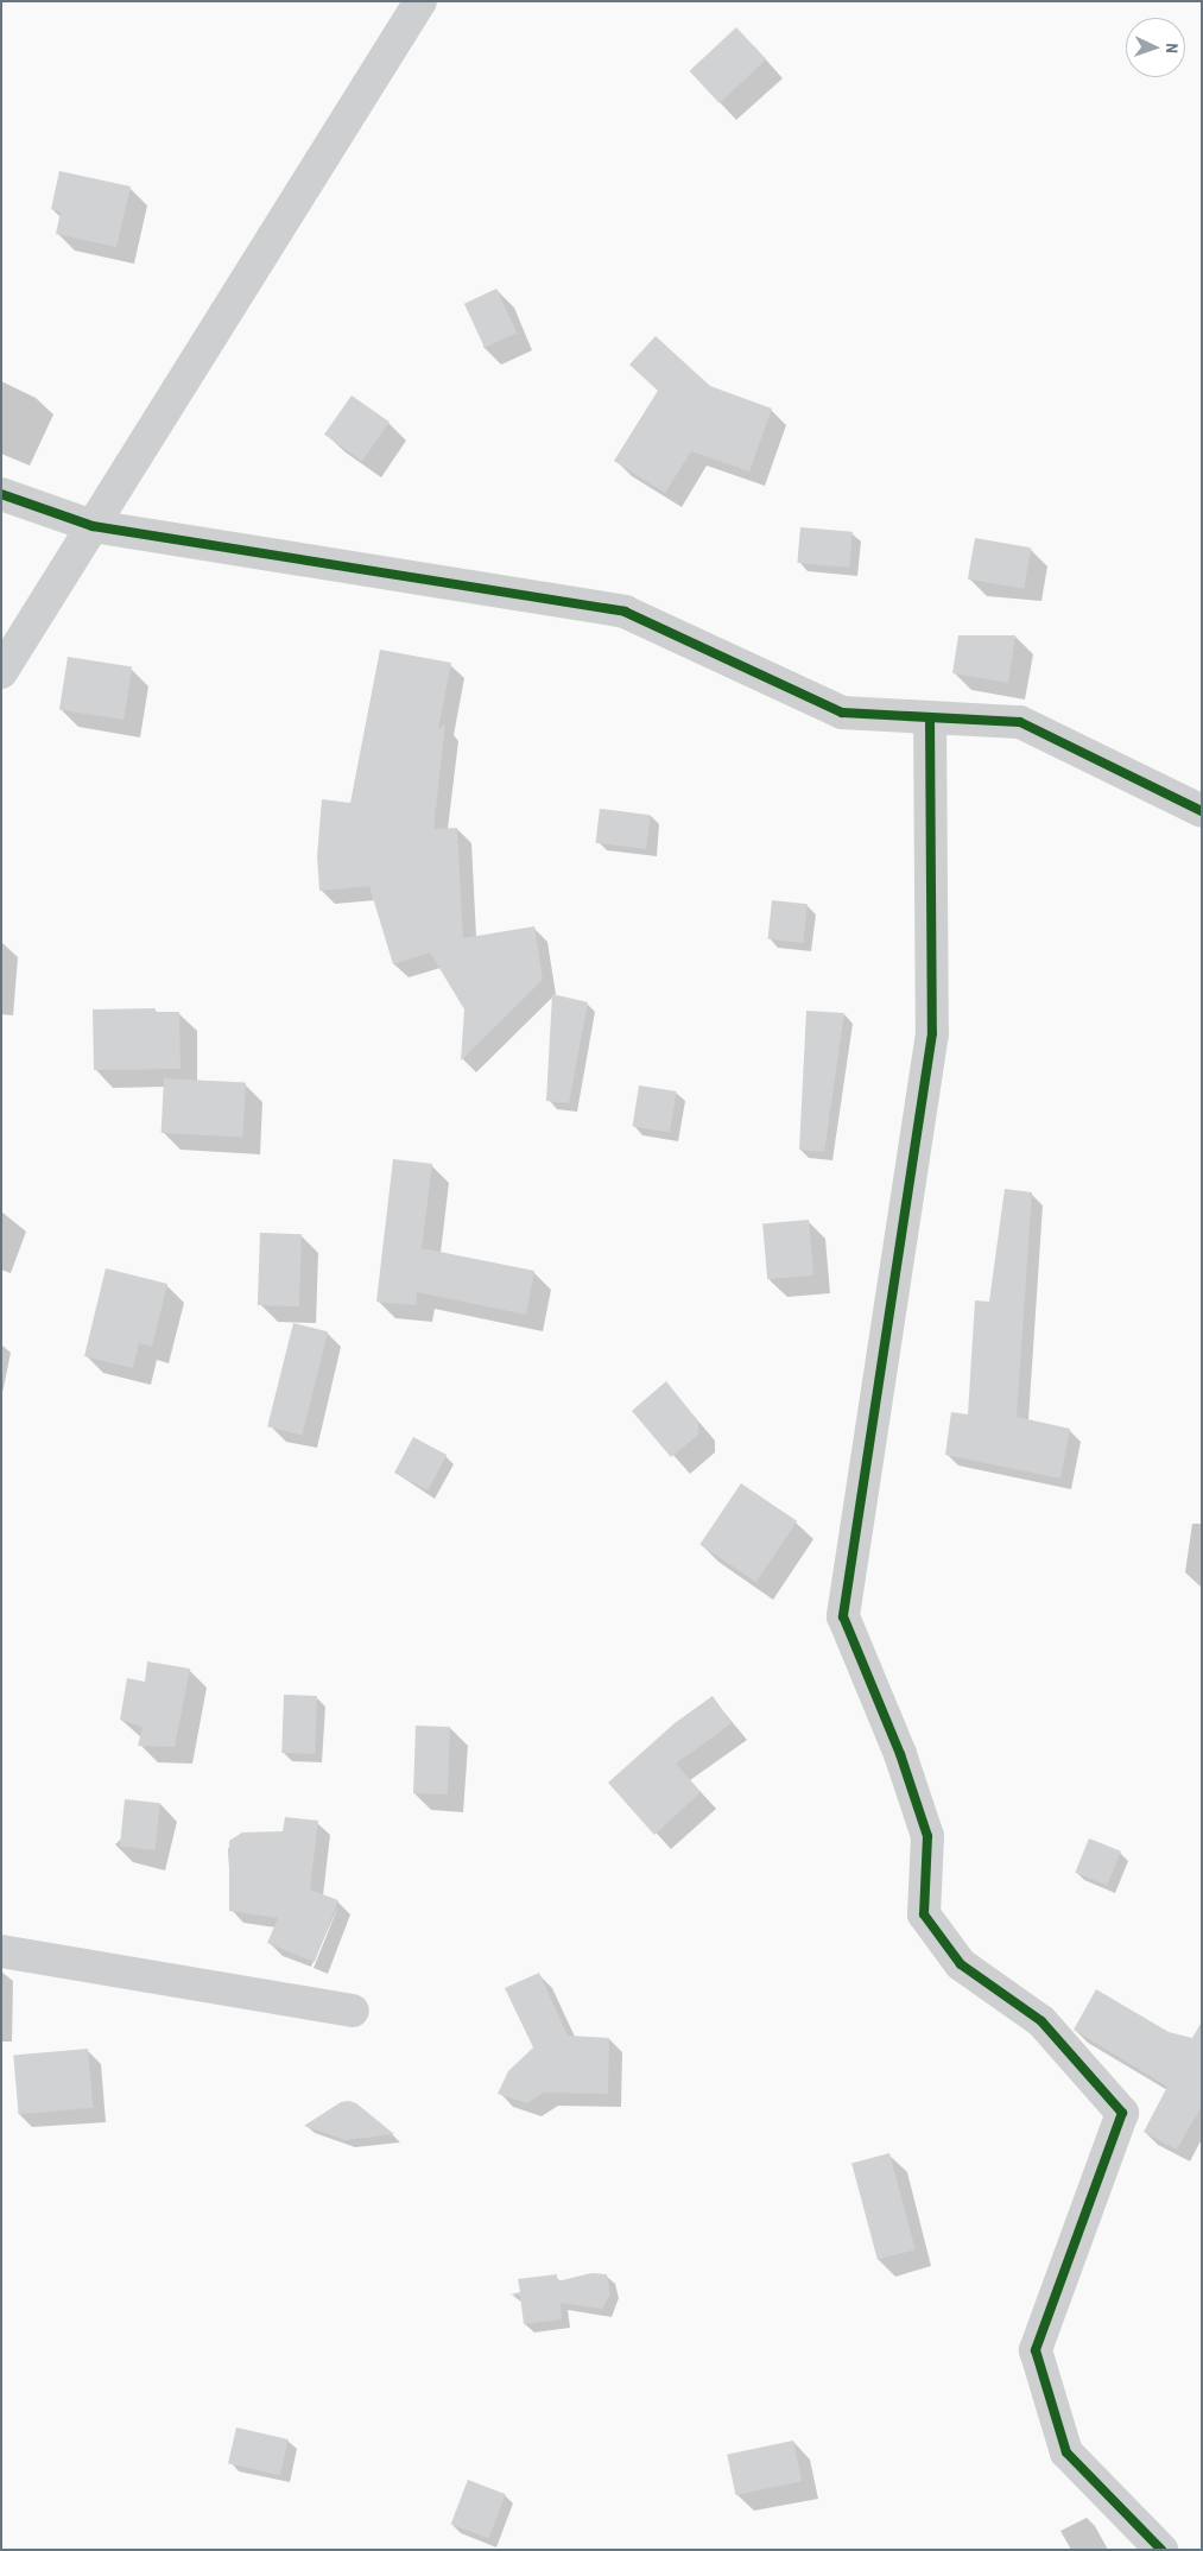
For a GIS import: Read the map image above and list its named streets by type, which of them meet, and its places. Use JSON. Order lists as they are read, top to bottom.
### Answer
{
  "north": "right"
}
